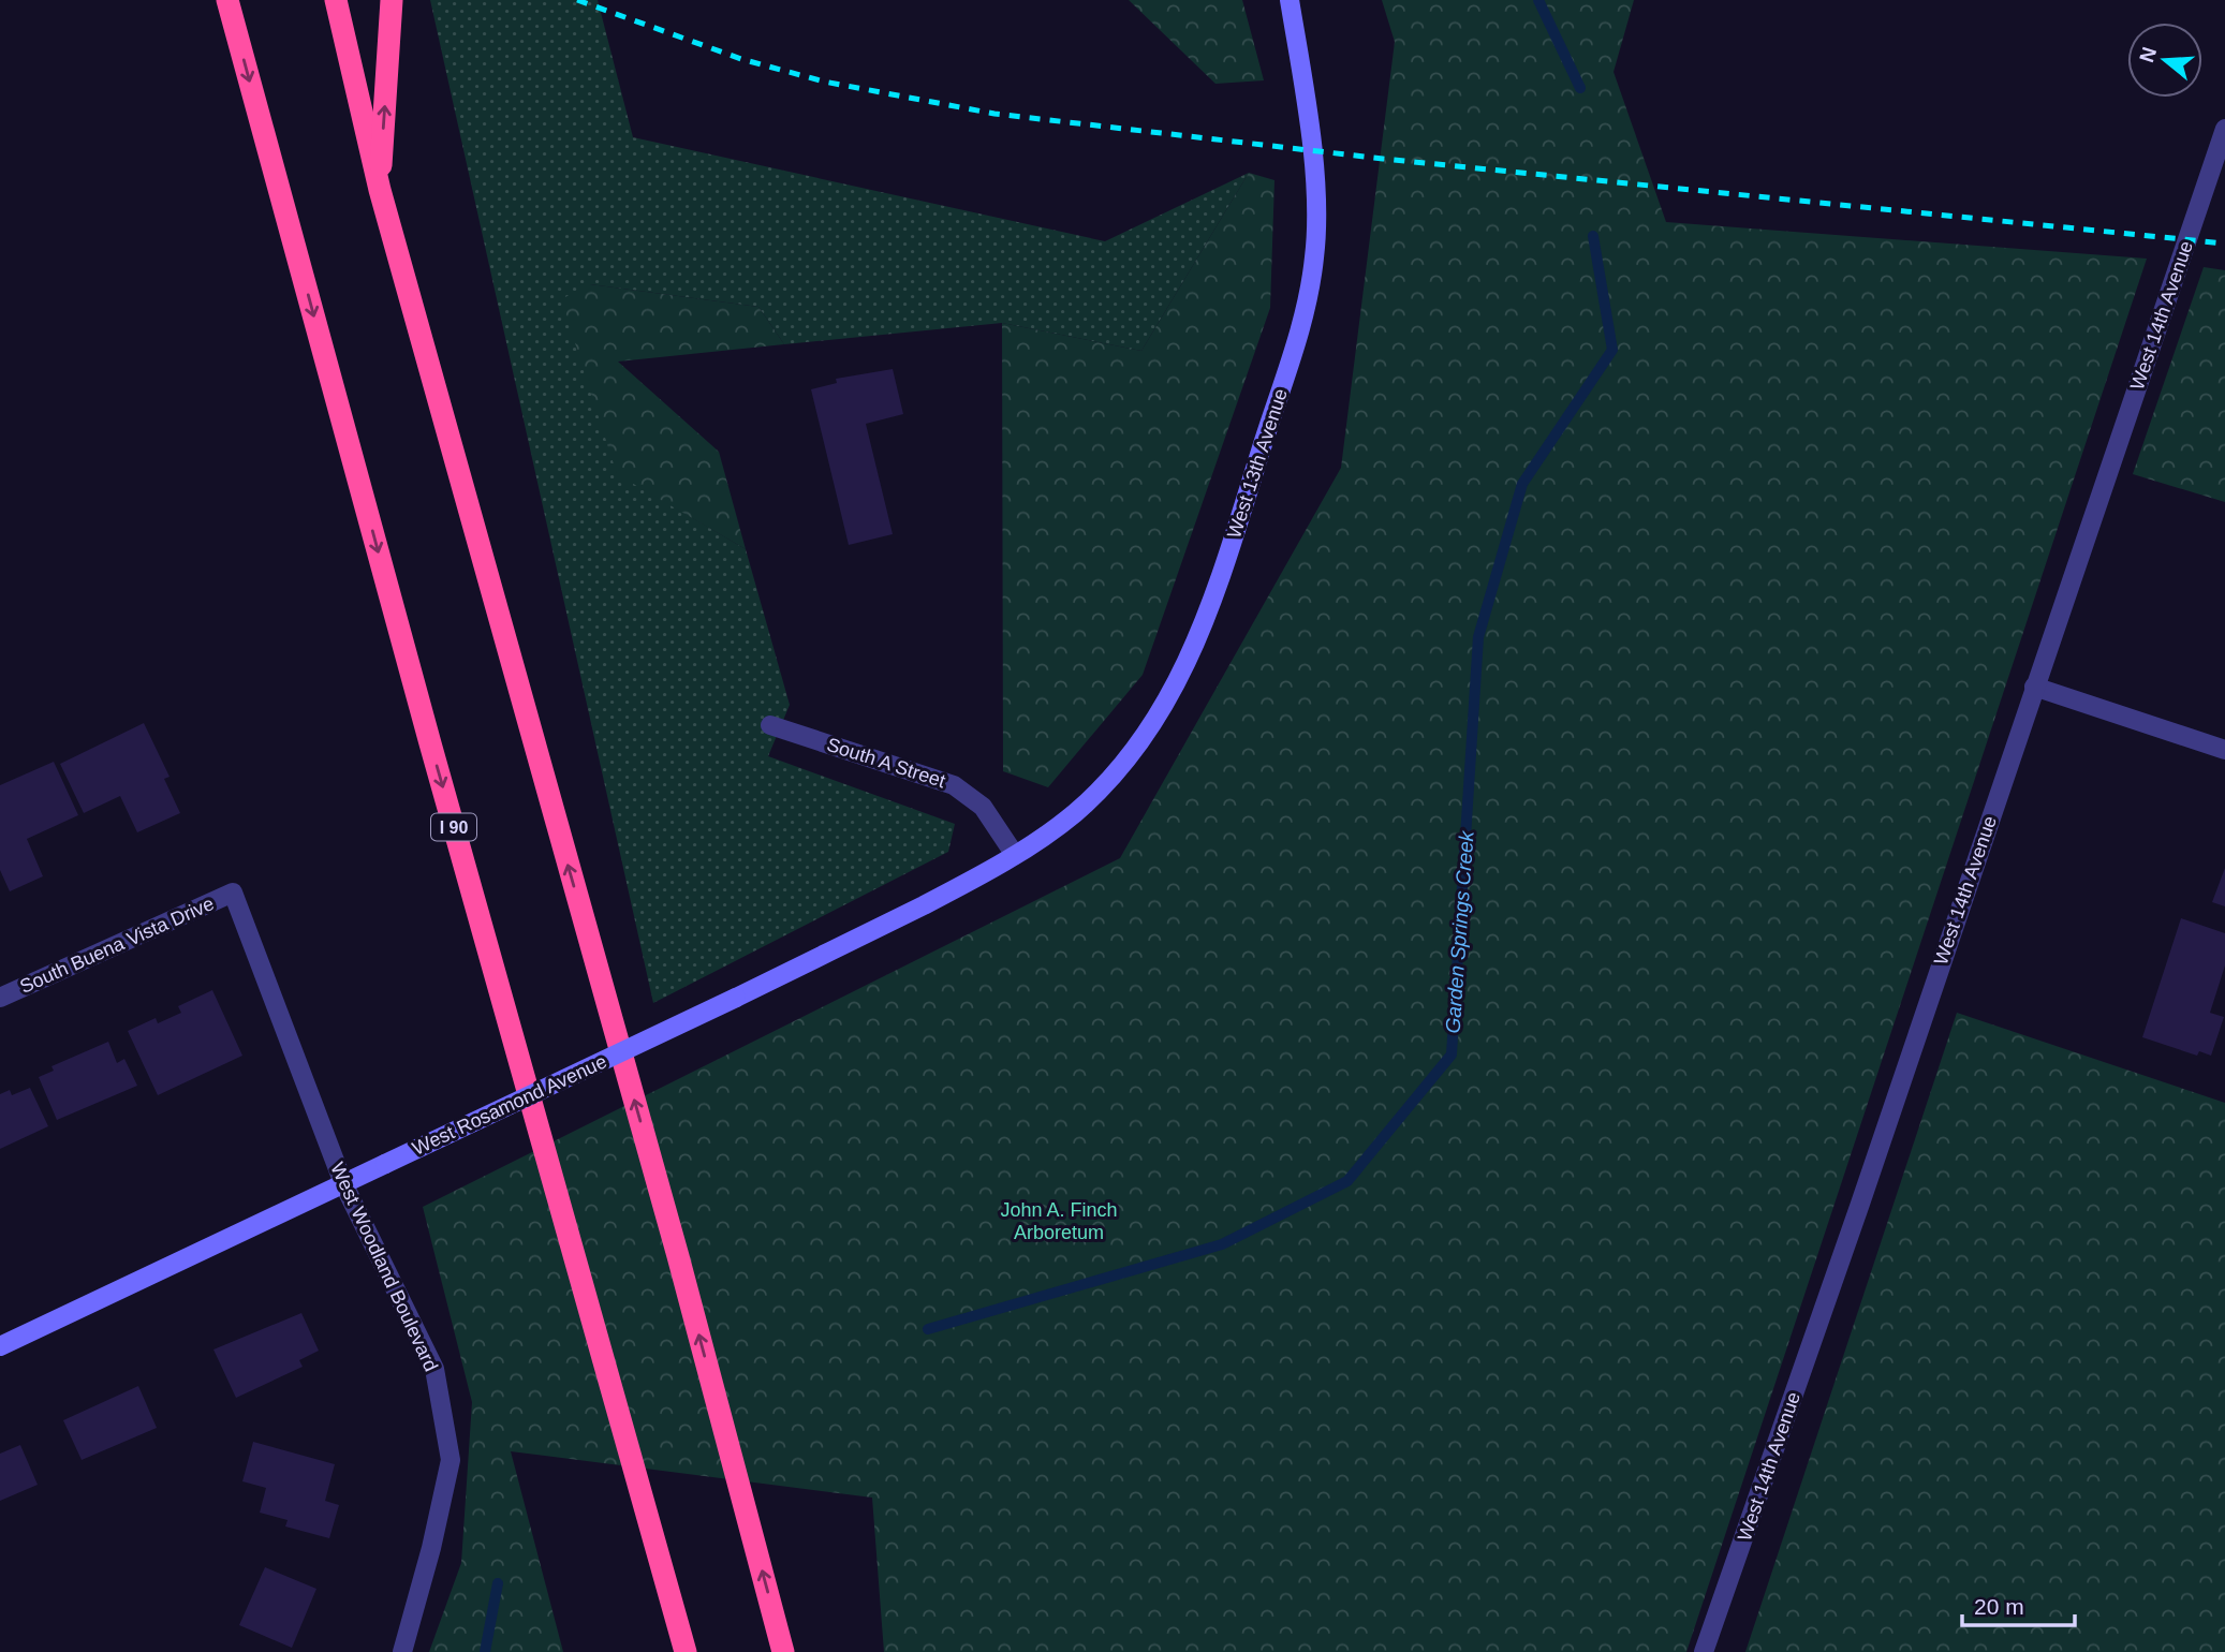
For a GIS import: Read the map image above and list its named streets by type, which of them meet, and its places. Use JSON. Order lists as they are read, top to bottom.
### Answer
{
  "streets": {
    "highway": ["I 90"],
    "street": [
      "West 14th Avenue",
      "West 13th Avenue",
      "South A Street",
      "South Buena Vista Drive",
      "West Rosamond Avenue",
      "West Woodland Boulevard"
    ]
  },
  "crossings": [
    ["West 13th Avenue", "South A Street"],
    ["West 13th Avenue", "West Rosamond Avenue"],
    ["South A Street", "West Rosamond Avenue"],
    ["South Buena Vista Drive", "West Woodland Boulevard"],
    ["West Rosamond Avenue", "West Woodland Boulevard"]
  ],
  "water": ["Garden Springs Creek"],
  "parks": ["John A. Finch Arboretum"],
  "scale_bar": "20 m",
  "north": "left"
}
